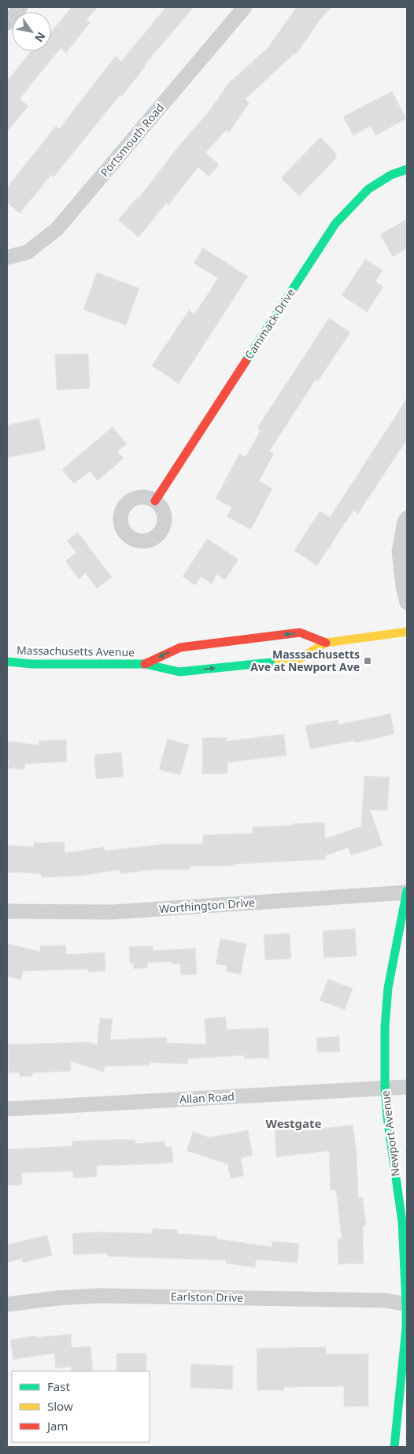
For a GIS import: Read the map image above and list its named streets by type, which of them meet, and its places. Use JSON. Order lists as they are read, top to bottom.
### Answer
{
  "streets": {
    "street": [
      "Portsmouth Road",
      "Cammack Drive",
      "Massachusetts Avenue",
      "Worthington Drive",
      "Allan Road",
      "Newport Avenue",
      "Earlston Drive"
    ]
  },
  "crossings": [
    ["Worthington Drive", "Newport Avenue"],
    ["Allan Road", "Newport Avenue"],
    ["Newport Avenue", "Earlston Drive"]
  ],
  "districts": ["Westgate"],
  "places": {
    "transit": ["Masssachusetts Ave at Newport Ave"]
  },
  "legend": ["Fast", "Slow", "Jam"],
  "north": "bottom right"
}
